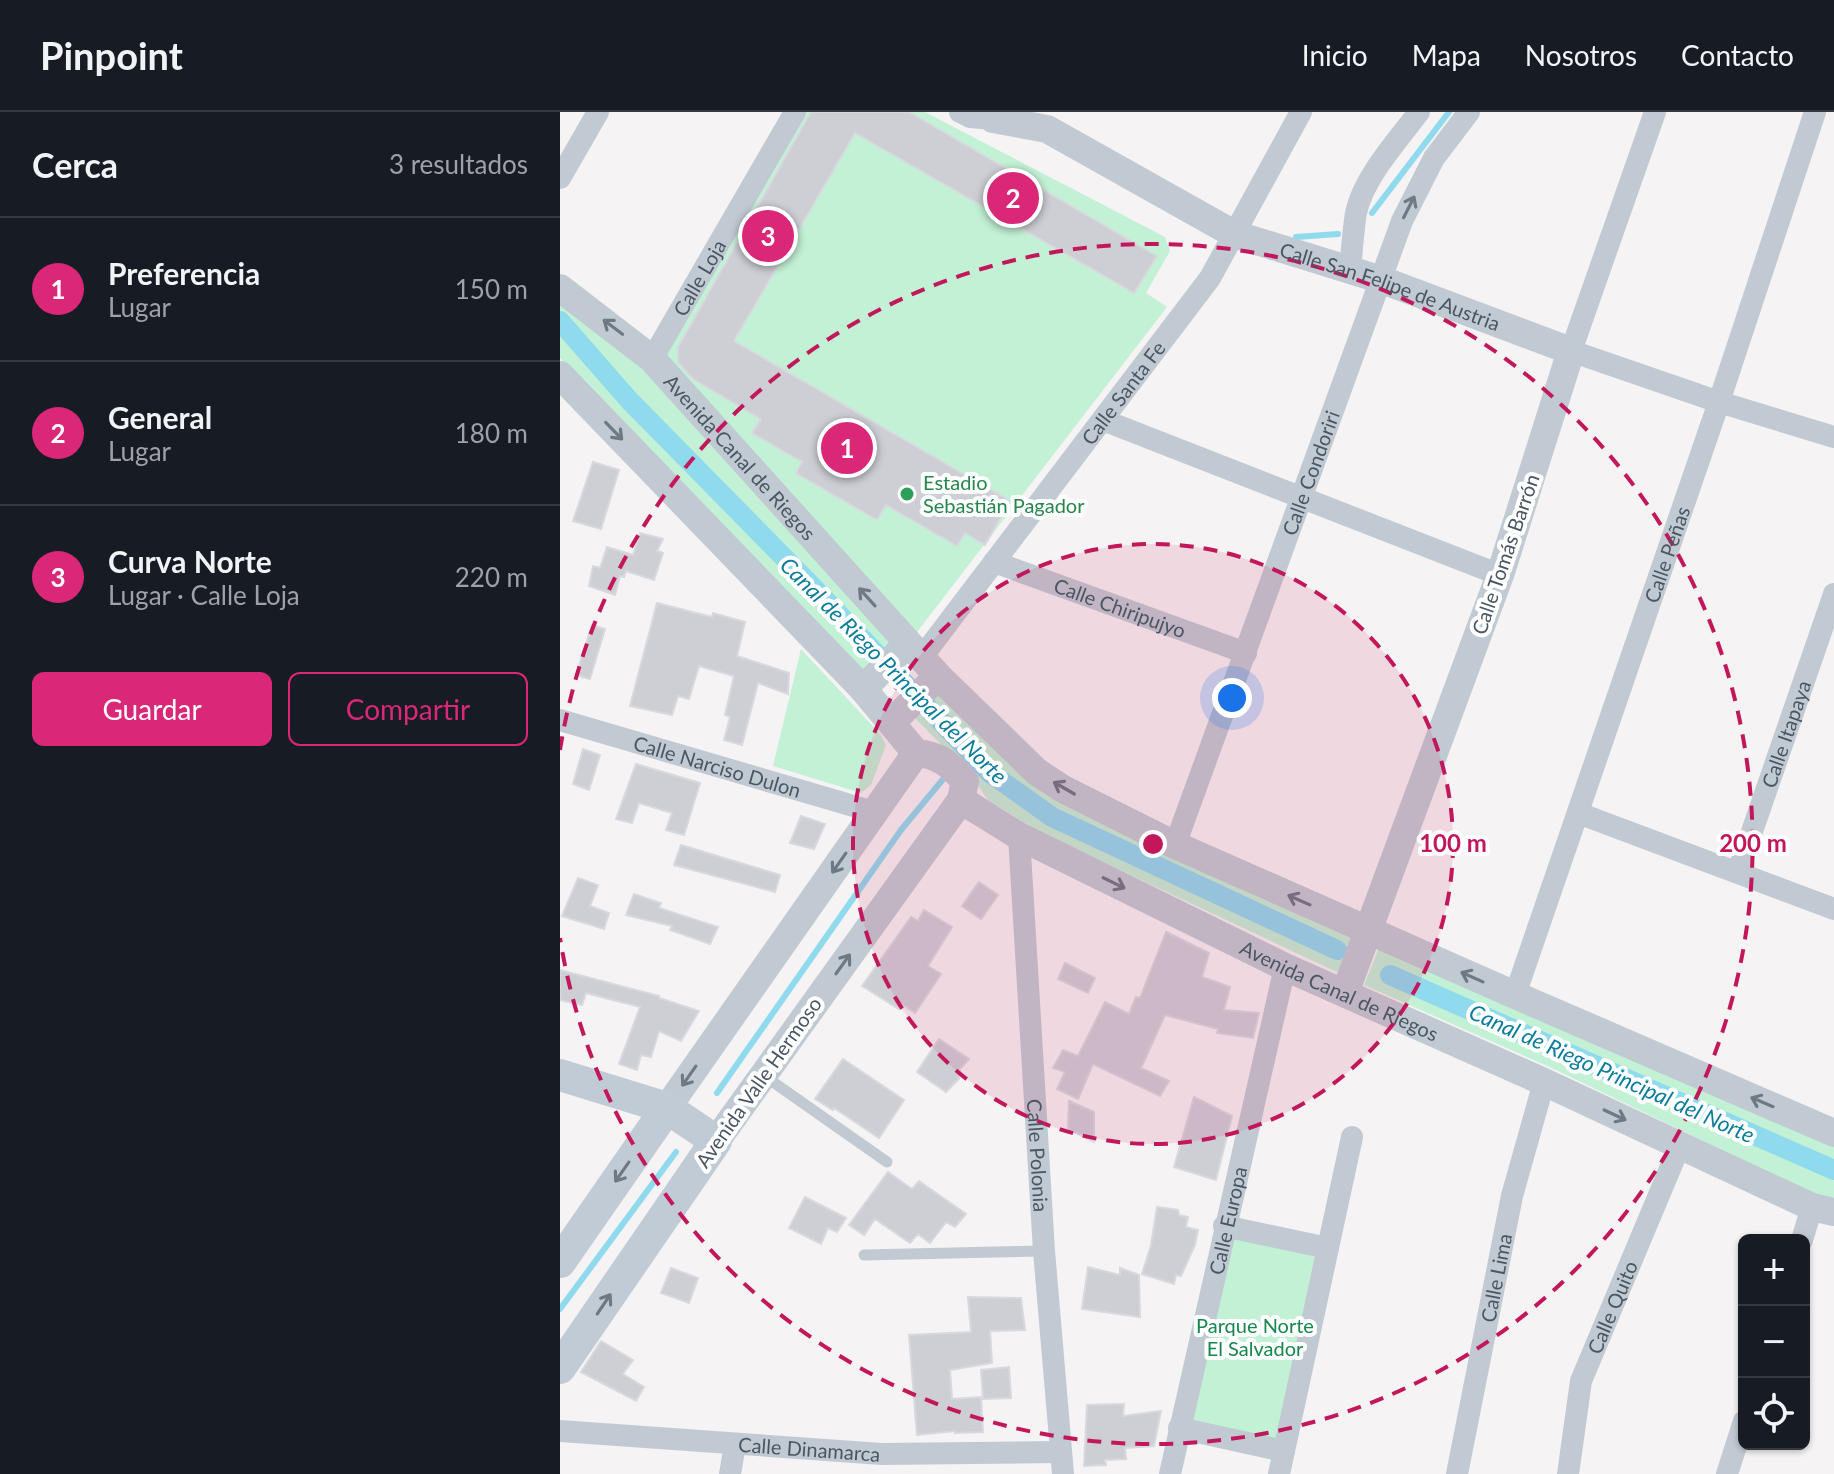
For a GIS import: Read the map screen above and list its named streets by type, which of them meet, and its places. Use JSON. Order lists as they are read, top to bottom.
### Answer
{
  "streets": {
    "main road": ["Avenida Valle Hermoso"],
    "street": [
      "Calle Loja",
      "Calle San Felipe de Austria",
      "Calle Santa Fe",
      "Avenida Canal de Riegos",
      "Calle Condoriri",
      "Calle Tomás Barrón",
      "Calle Peñas",
      "Calle Chiripujyo",
      "Calle Itapaya",
      "Calle Narciso Dulon",
      "Calle Polonia",
      "Calle Europa",
      "Calle Lima",
      "Calle Quito",
      "Calle Dinamarca"
    ]
  },
  "crossings": [
    ["Calle Loja", "Avenida Canal de Riegos"],
    ["Calle San Felipe de Austria", "Calle Santa Fe"],
    ["Calle San Felipe de Austria", "Calle Condoriri"],
    ["Calle San Felipe de Austria", "Calle Tomás Barrón"],
    ["Calle San Felipe de Austria", "Calle Peñas"],
    ["Calle Santa Fe", "Avenida Canal de Riegos"],
    ["Calle Santa Fe", "Calle Chiripujyo"],
    ["Avenida Canal de Riegos", "Calle Condoriri"],
    ["Avenida Canal de Riegos", "Calle Tomás Barrón"],
    ["Avenida Canal de Riegos", "Calle Peñas"],
    ["Avenida Canal de Riegos", "Avenida Valle Hermoso"],
    ["Avenida Canal de Riegos", "Calle Polonia"],
    ["Avenida Canal de Riegos", "Calle Europa"],
    ["Avenida Canal de Riegos", "Calle Lima"],
    ["Avenida Canal de Riegos", "Calle Quito"],
    ["Calle Condoriri", "Calle Chiripujyo"],
    ["Calle Polonia", "Calle Dinamarca"]
  ],
  "water": ["Canal de Riego Principal del Norte"],
  "parks": ["Parque Norte El Salvador"],
  "places": ["Estadio Sebastián Pagador"],
  "page": {
    "header": "Pinpoint",
    "nav": [
      "Inicio",
      "Mapa",
      "Nosotros",
      "Contacto"
    ],
    "heading": ["Cerca", "3 resultados"],
    "pins": ["2", "3", "1"],
    "list": [
      {
        "mark": "1",
        "name": "Preferencia",
        "note": "Lugar",
        "value": "150 m"
      },
      {
        "mark": "2",
        "name": "General",
        "note": "Lugar",
        "value": "180 m"
      },
      {
        "mark": "3",
        "name": "Curva Norte",
        "note": "Lugar · Calle Loja",
        "value": "220 m"
      }
    ],
    "buttons": ["Guardar", "Compartir"],
    "map_buttons": ["+", "−"]
  },
  "rings": ["100 m", "200 m"]
}
